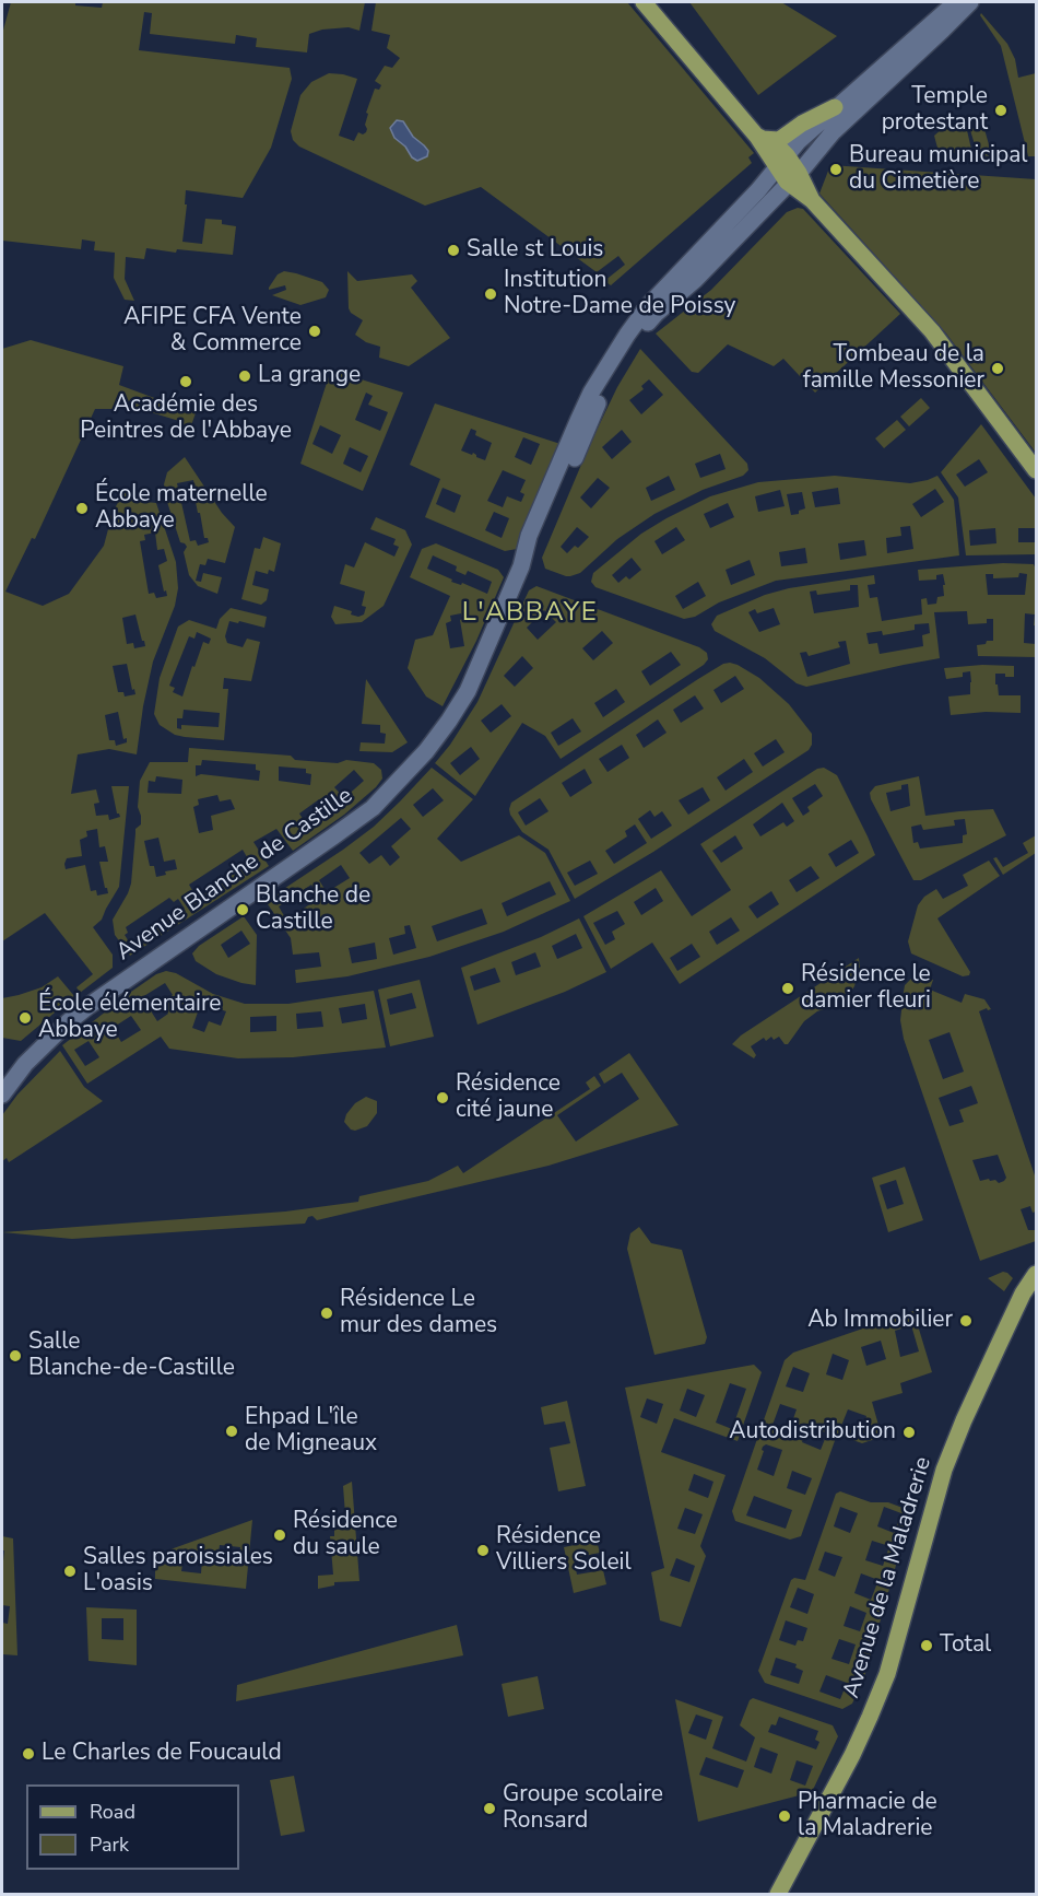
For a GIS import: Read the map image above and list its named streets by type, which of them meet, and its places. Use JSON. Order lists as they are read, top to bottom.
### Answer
{
  "streets": {
    "main road": ["Avenue de la Maladrerie"],
    "street": ["Avenue Blanche de Castille"]
  },
  "districts": ["L'ABBAYE"],
  "places": [
    "Temple protestant",
    "Bureau municipal du Cimetière",
    "Salle st Louis",
    "Institution Notre-Dame de Poissy",
    "AFIPE CFA Vente & Commerce",
    "Tombeau de la famille Messonier",
    "La grange",
    "Académie des Peintres de l'Abbaye",
    "École maternelle Abbaye",
    "Blanche de Castille",
    "Résidence le damier fleuri",
    "École élémentaire Abbaye",
    "Résidence cité jaune",
    "Résidence Le mur des dames",
    "Ab Immobilier",
    "Salle Blanche-de-Castille",
    "Ehpad L'île de Migneaux",
    "Autodistribution",
    "Résidence du saule",
    "Résidence Villiers Soleil",
    "Salles paroissiales L'oasis",
    "Total",
    "Le Charles de Foucauld",
    "Groupe scolaire Ronsard",
    "Pharmacie de la Maladrerie"
  ],
  "legend": ["Road", "Park"]
}
